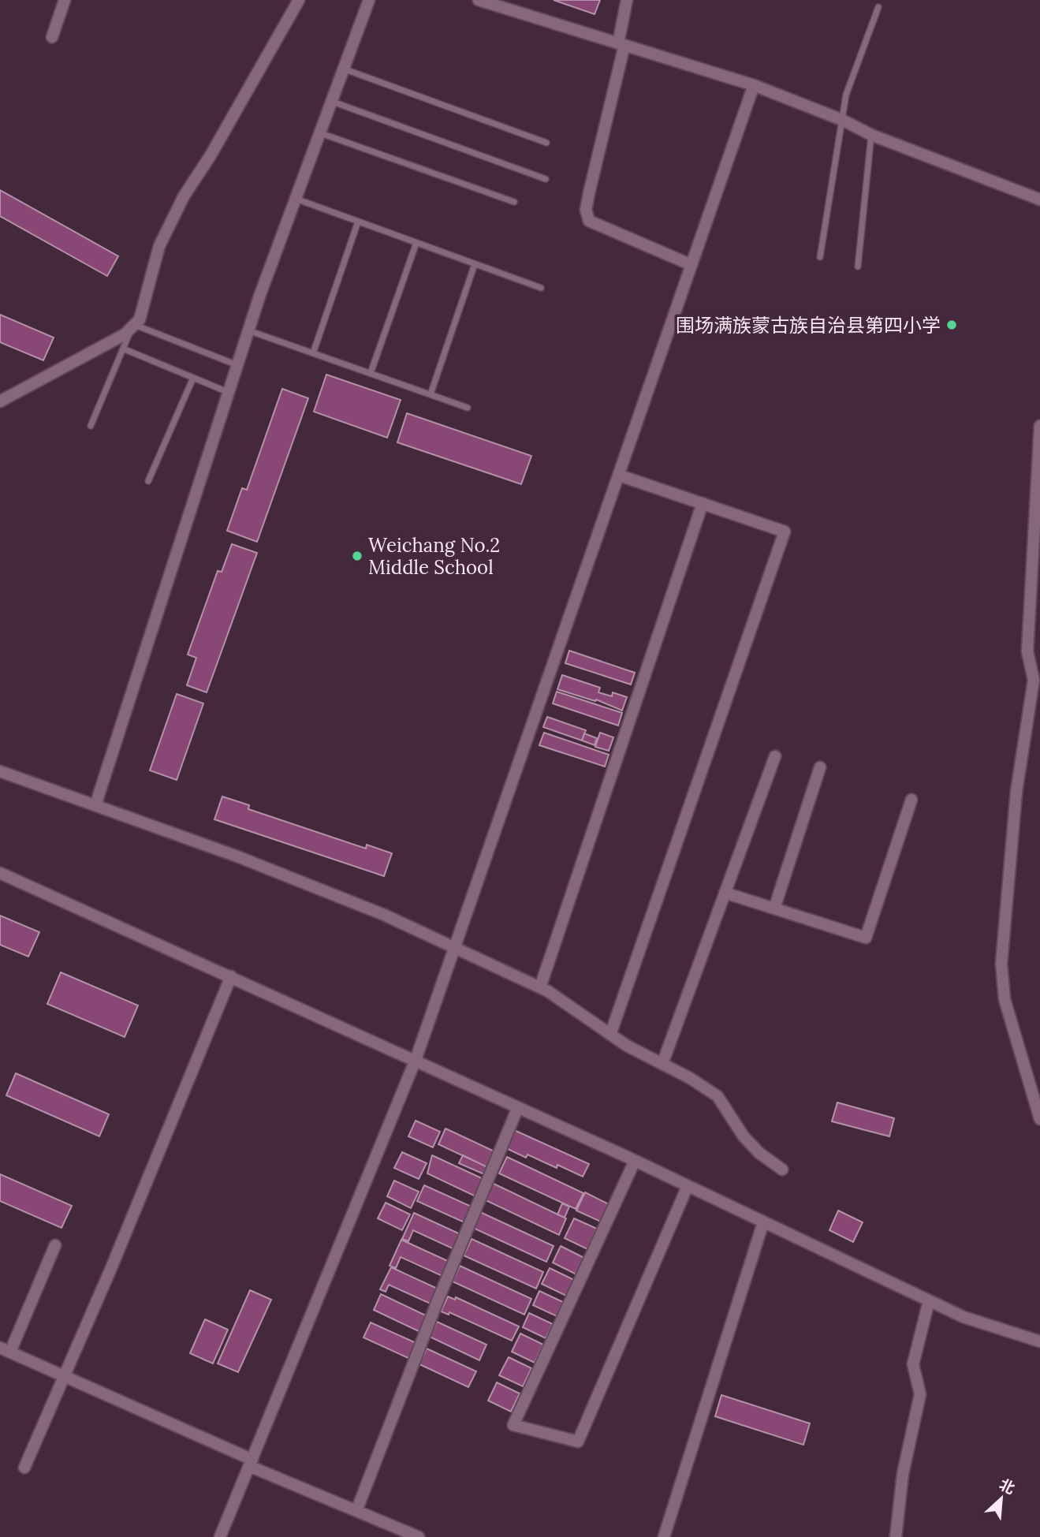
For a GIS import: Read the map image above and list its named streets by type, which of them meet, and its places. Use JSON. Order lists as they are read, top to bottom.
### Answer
{
  "places": ["围场满族蒙古族自治县第四小学", "Weichang No.2 Middle School"],
  "north": "top right"
}
